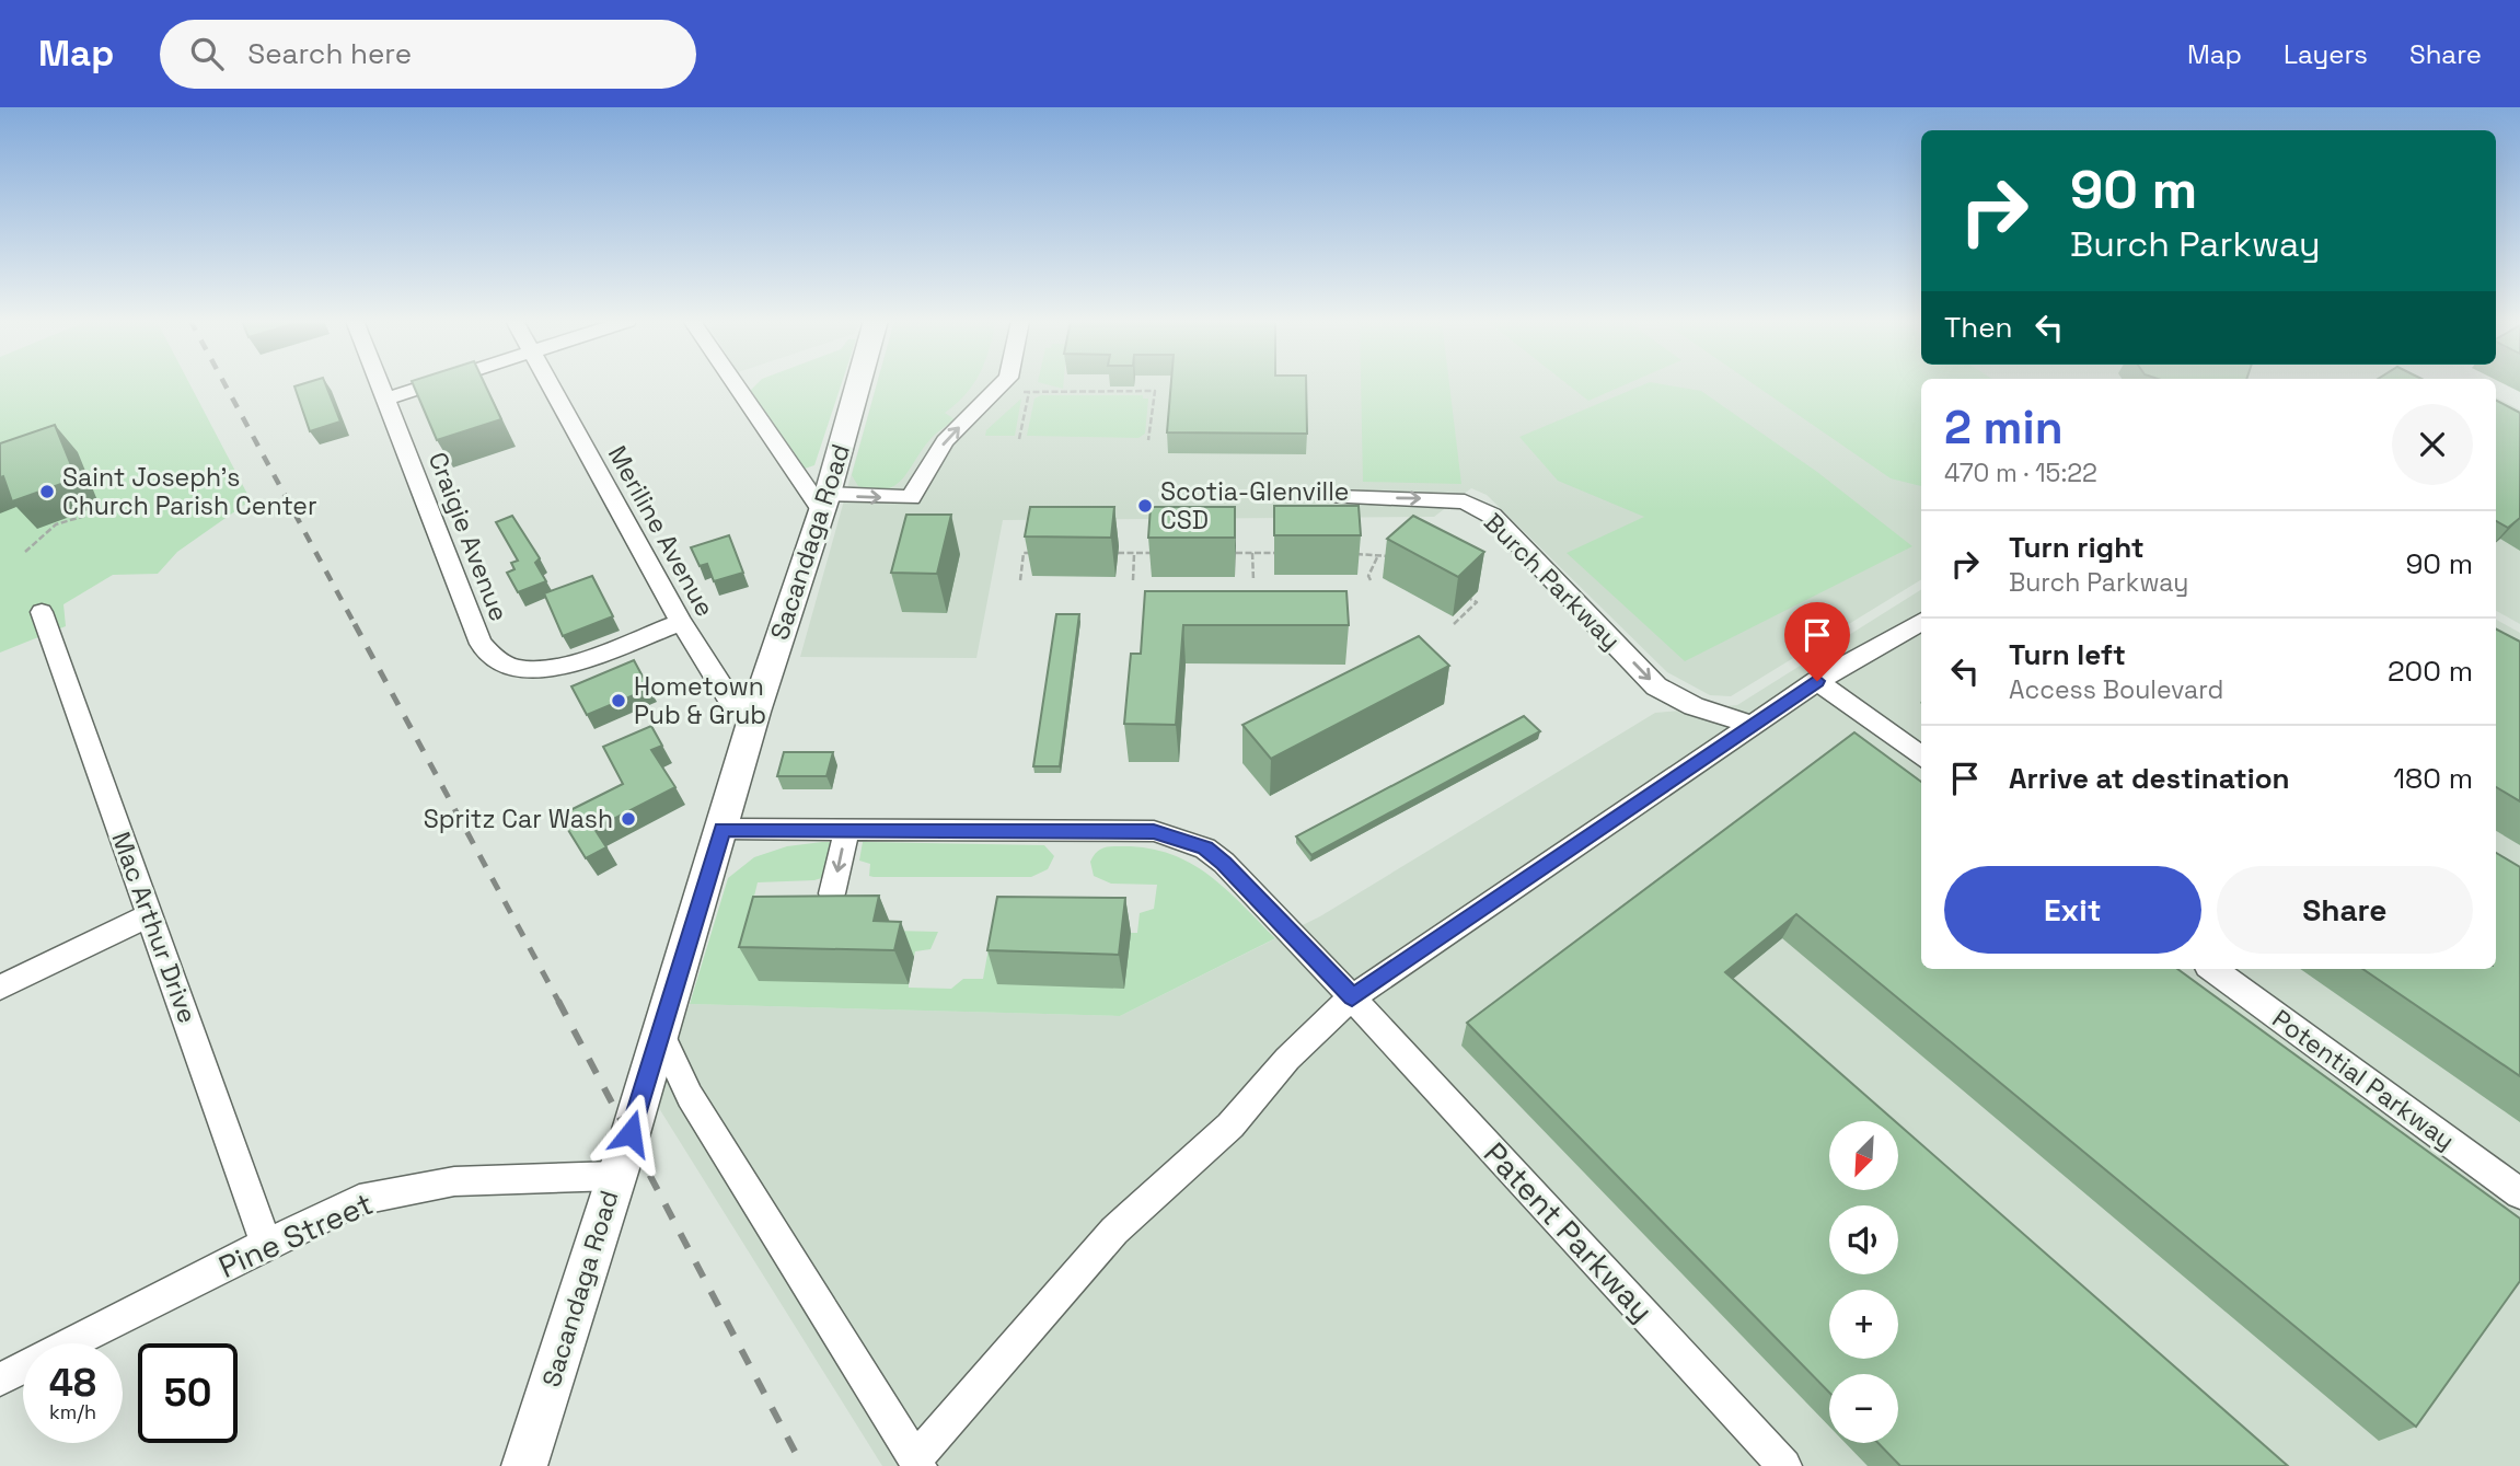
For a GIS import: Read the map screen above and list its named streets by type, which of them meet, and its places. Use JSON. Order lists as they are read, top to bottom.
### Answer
{
  "streets": {
    "main road": ["Sacandaga Road"],
    "street": [
      "Meriline Avenue",
      "Craigie Avenue",
      "Burch Parkway",
      "Mac Arthur Drive",
      "Potential Parkway",
      "Patent Parkway",
      "Pine Street"
    ]
  },
  "crossings": [
    ["Meriline Avenue", "Craigie Avenue"],
    ["Meriline Avenue", "Sacandaga Road"],
    ["Sacandaga Road", "Pine Street"],
    ["Mac Arthur Drive", "Pine Street"]
  ],
  "one_way": ["Burch Parkway"],
  "places": [
    "Saint Joseph's Church Parish Center",
    "Scotia-Glenville CSD",
    "Hometown Pub & Grub",
    "Spritz Car Wash"
  ],
  "north": "bottom left",
  "page": {
    "header": "Map",
    "search": "Search here",
    "nav": ["Map", "Layers", "Share"],
    "turn": ["90 m", "Burch Parkway"],
    "then": "Then",
    "heading": ["2 min", "470 m · 15:22"],
    "list": [
      {
        "name": "Turn right",
        "note": "Burch Parkway",
        "value": "90 m"
      },
      {
        "name": "Turn left",
        "note": "Access Boulevard",
        "value": "200 m"
      },
      {
        "name": "Arrive at destination",
        "value": "180 m"
      }
    ],
    "buttons": ["Exit", "Share"],
    "map_buttons": ["+", "−"],
    "speed": "48 km/h",
    "limit": "50"
  }
}
